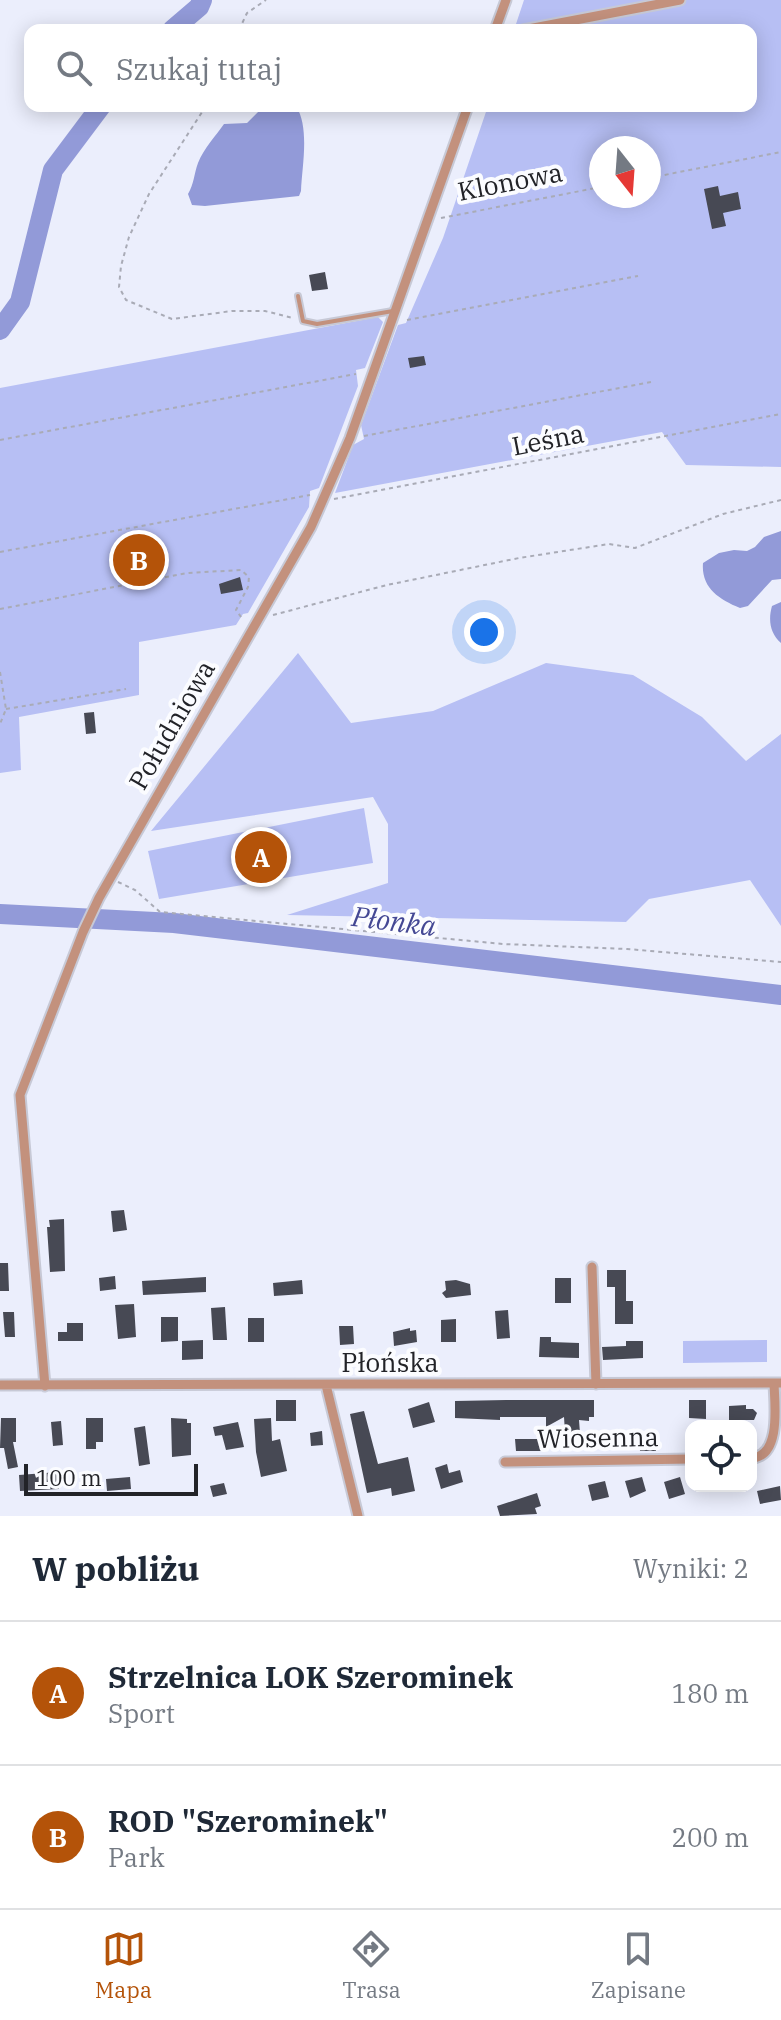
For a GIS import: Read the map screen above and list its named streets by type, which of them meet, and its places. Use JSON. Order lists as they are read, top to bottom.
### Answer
{
  "streets": {
    "street": ["Południowa", "Płońska", "Wiosenna"],
    "path": ["Klonowa", "Leśna"]
  },
  "crossings": [
    ["Klonowa", "Południowa"],
    ["Leśna", "Południowa"],
    ["Południowa", "Płońska"]
  ],
  "water": ["Płonka"],
  "scale_bar": "100 m",
  "north": "bottom",
  "page": {
    "search": "Szukaj tutaj",
    "pins": ["B", "A"],
    "scale": "100 m",
    "heading": ["W pobliżu", "Wyniki: 2"],
    "list": [
      {
        "mark": "A",
        "name": "Strzelnica LOK Szerominek",
        "note": "Sport",
        "value": "180 m"
      },
      {
        "mark": "B",
        "name": "ROD \"Szerominek\"",
        "note": "Park",
        "value": "200 m"
      }
    ],
    "nav": ["Mapa", "Trasa", "Zapisane"]
  }
}
